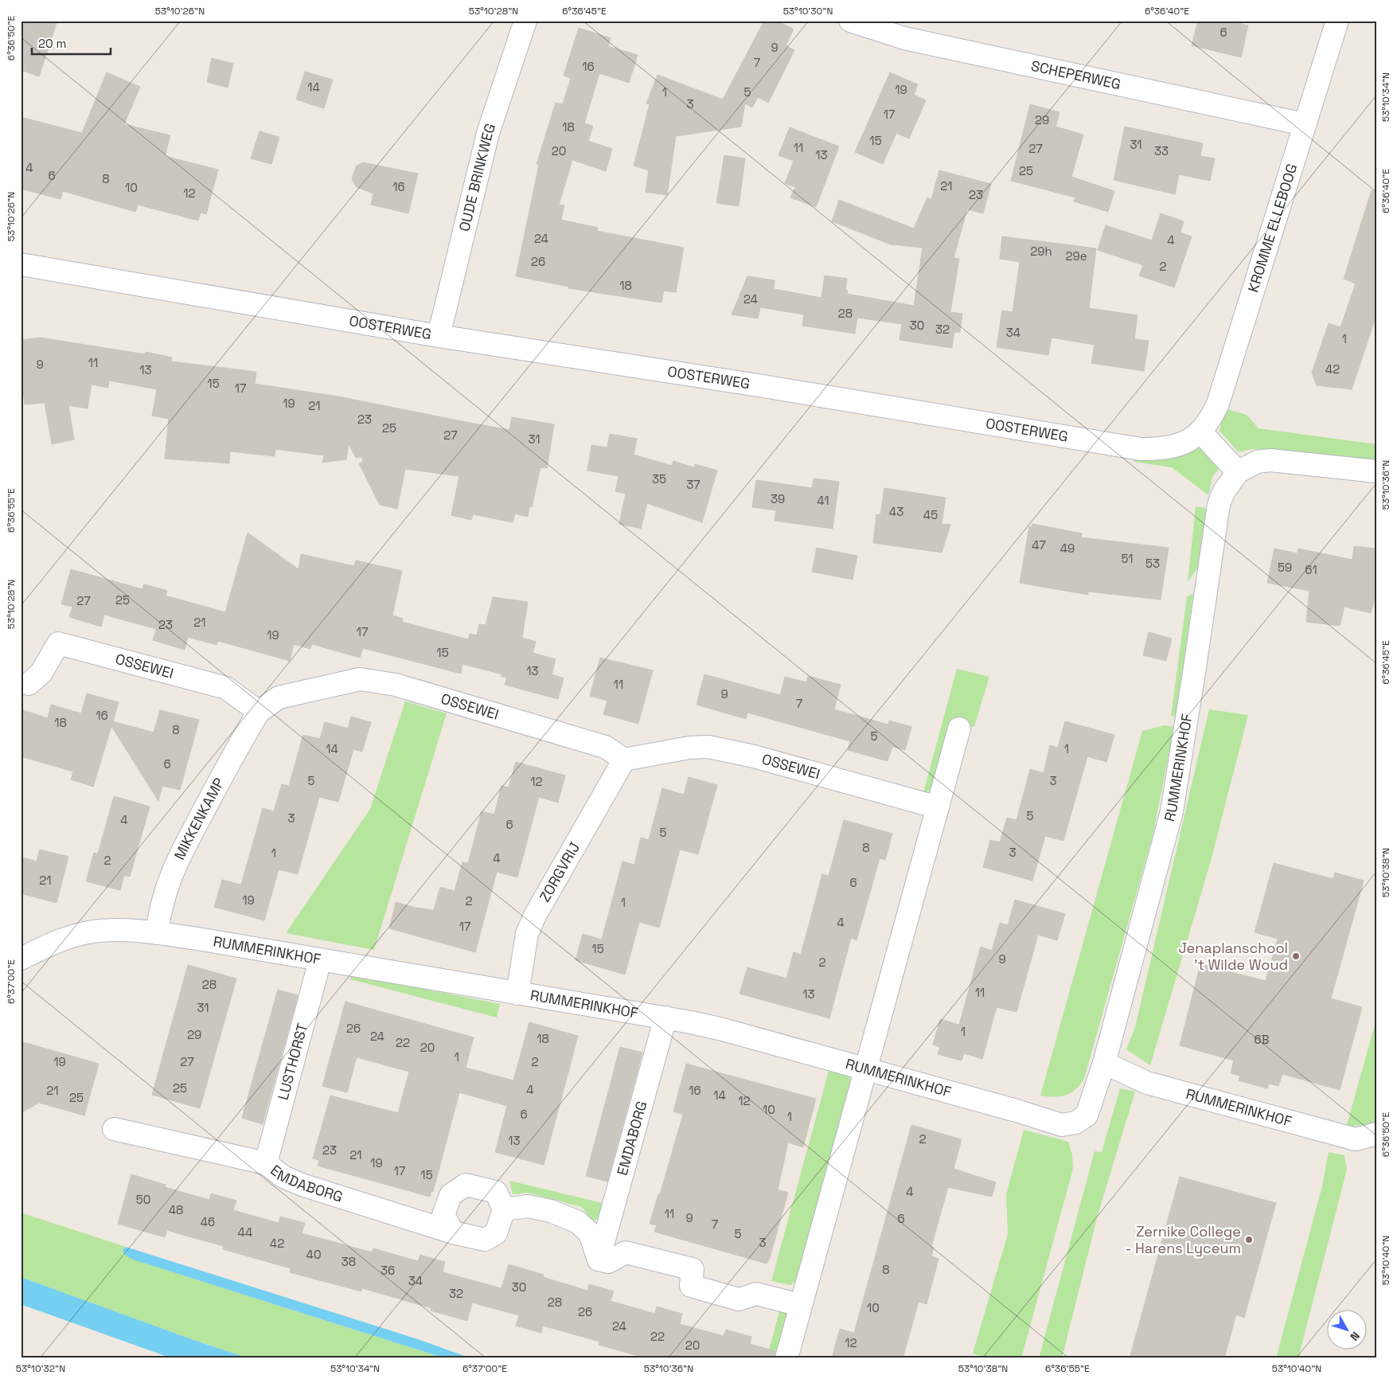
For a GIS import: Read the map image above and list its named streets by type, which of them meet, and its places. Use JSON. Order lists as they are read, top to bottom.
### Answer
{
  "streets": {
    "street": [
      "SCHEPERWEG",
      "OUDE BRINKWEG",
      "KROMME ELLEBOOG",
      "OOSTERWEG",
      "OSSEWEI",
      "RUMMERINKHOF",
      "MIKKENKAMP",
      "ZORGVRIJ",
      "LUSTHORST",
      "EMDABORG"
    ]
  },
  "crossings": [
    ["SCHEPERWEG", "KROMME ELLEBOOG"],
    ["OUDE BRINKWEG", "OOSTERWEG"],
    ["KROMME ELLEBOOG", "OOSTERWEG"],
    ["OSSEWEI", "MIKKENKAMP"],
    ["OSSEWEI", "ZORGVRIJ"],
    ["RUMMERINKHOF", "MIKKENKAMP"],
    ["RUMMERINKHOF", "ZORGVRIJ"],
    ["RUMMERINKHOF", "LUSTHORST"],
    ["RUMMERINKHOF", "EMDABORG"],
    ["LUSTHORST", "EMDABORG"]
  ],
  "places": ["Jenaplanschool 't Wilde Woud", "Zernike College - Harens Lyceum"],
  "house_numbers": [
    "6",
    "9",
    "7",
    "16",
    "14",
    "19",
    "1",
    "5",
    "3",
    "17",
    "29",
    "18",
    "15",
    "31",
    "11",
    "27",
    "20",
    "33",
    "13",
    "4",
    "25",
    "6",
    "8",
    "21",
    "16",
    "10",
    "12",
    "23",
    "24",
    "4",
    "29h",
    "29e",
    "26",
    "2",
    "18",
    "24",
    "28",
    "30",
    "32",
    "34",
    "1",
    "11",
    "9",
    "42",
    "13",
    "15",
    "17",
    "19",
    "21",
    "23",
    "25",
    "27",
    "31",
    "35",
    "37",
    "39",
    "41",
    "43",
    "45",
    "47",
    "49",
    "51",
    "53",
    "59",
    "61",
    "25",
    "27",
    "21",
    "23",
    "17",
    "19",
    "15",
    "13",
    "11",
    "9",
    "7",
    "16",
    "18",
    "8",
    "5",
    "14",
    "1",
    "6",
    "5",
    "3",
    "12",
    "5",
    "3",
    "4",
    "6",
    "5",
    "8",
    "3",
    "1",
    "4",
    "2",
    "21",
    "6",
    "19",
    "2",
    "1",
    "4",
    "17",
    "15",
    "9",
    "2",
    "28",
    "11",
    "13",
    "31",
    "26",
    "1",
    "29",
    "24",
    "18",
    "6B",
    "22",
    "20",
    "1",
    "19",
    "27",
    "2",
    "25",
    "4",
    "21",
    "16",
    "14",
    "25",
    "12",
    "10",
    "6",
    "1",
    "2",
    "13",
    "23",
    "21",
    "19",
    "17",
    "15",
    "4",
    "50",
    "48",
    "11",
    "9",
    "6",
    "46",
    "7",
    "44",
    "5",
    "3",
    "42",
    "40",
    "38",
    "8",
    "36",
    "34",
    "30",
    "32",
    "28",
    "10",
    "26",
    "24",
    "22",
    "12",
    "20"
  ],
  "scale_bar": "20 m",
  "north": "bottom right",
  "coordinates": [
    "53°10'26\"N",
    "53°10'28\"N",
    "6°36'45\"E",
    "53°10'30\"N",
    "6°36'40\"E",
    "6°36'50\"E",
    "53°10'34\"N",
    "53°10'36\"N",
    "6°36'55\"E",
    "53°10'38\"N",
    "6°37'00\"E",
    "53°10'40\"N",
    "53°10'32\"N"
  ]
}
